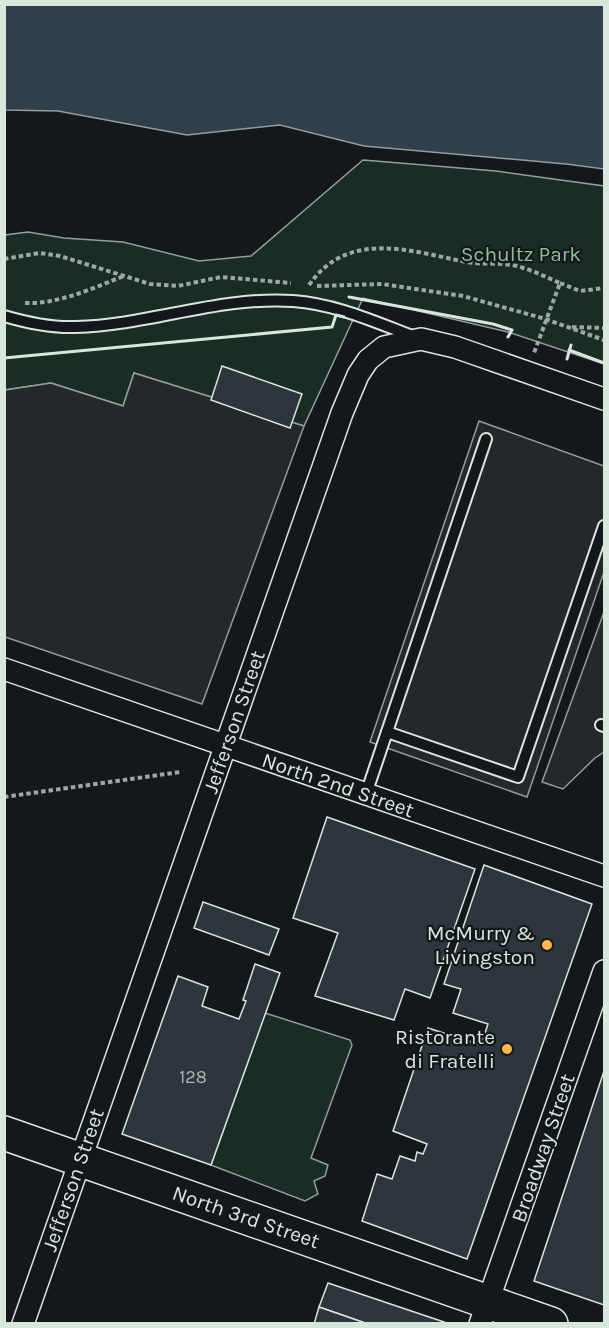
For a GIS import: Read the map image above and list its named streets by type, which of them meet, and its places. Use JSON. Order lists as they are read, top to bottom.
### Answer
{
  "streets": {
    "main road": ["North 3rd Street"],
    "street": ["Jefferson Street", "North 2nd Street", "Broadway Street"]
  },
  "crossings": [
    ["Jefferson Street", "North 2nd Street"],
    ["Jefferson Street", "North 3rd Street"],
    ["Broadway Street", "North 3rd Street"]
  ],
  "parks": ["Schultz Park"],
  "places": ["McMurry & Livingston", "Ristorante di Fratelli"],
  "house_numbers": ["128"]
}
